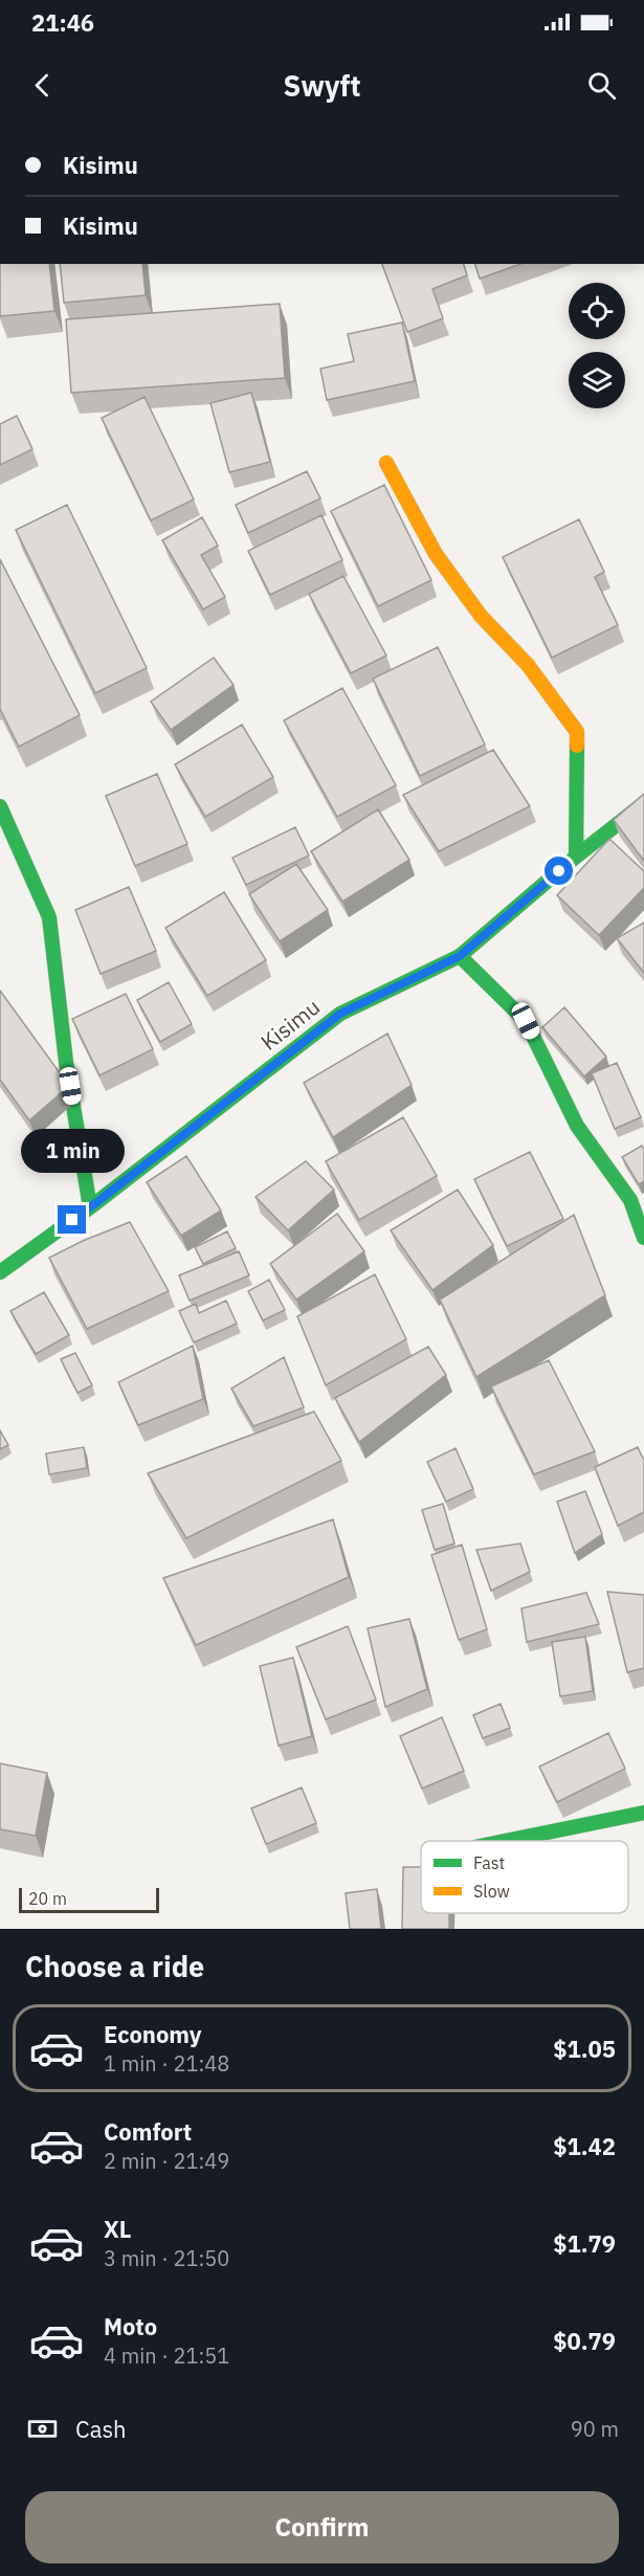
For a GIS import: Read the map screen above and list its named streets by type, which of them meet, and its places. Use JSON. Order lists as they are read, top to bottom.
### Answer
{
  "streets": {
    "street": ["Kisimu"]
  },
  "legend": ["Fast", "Slow"],
  "scale_bar": "20 m",
  "page": {
    "status": "21:46",
    "header": "Swyft",
    "banner": ["Kisimu", "Kisimu"],
    "bubble": "1 min",
    "scale": "20 m",
    "heading": "Choose a ride",
    "list": [
      {
        "name": "Economy",
        "note": "1 min · 21:48",
        "value": "$1.05"
      },
      {
        "name": "Comfort",
        "note": "2 min · 21:49",
        "value": "$1.42"
      },
      {
        "name": "XL",
        "note": "3 min · 21:50",
        "value": "$1.79"
      },
      {
        "name": "Moto",
        "note": "4 min · 21:51",
        "value": "$0.79"
      }
    ],
    "pay": ["Cash", "90 m"],
    "buttons": "Confirm"
  }
}
